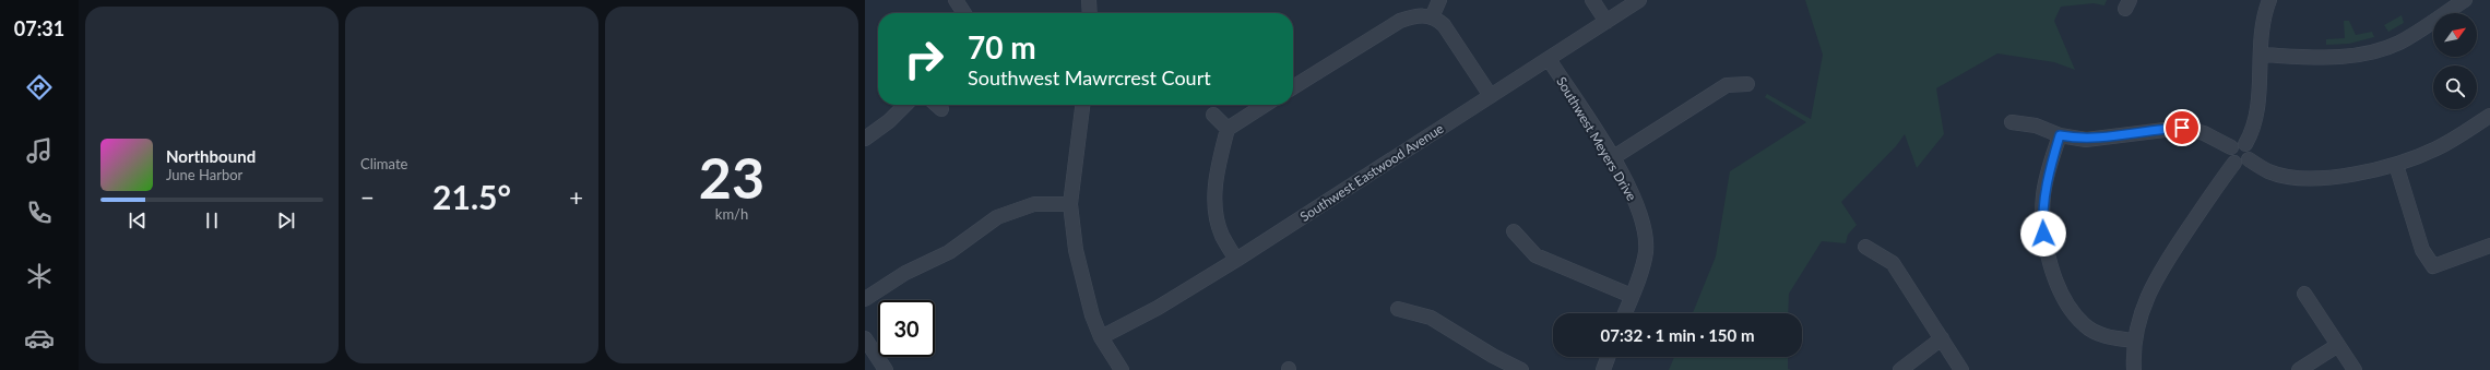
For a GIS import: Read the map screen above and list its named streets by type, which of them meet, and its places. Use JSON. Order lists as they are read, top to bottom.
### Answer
{
  "streets": {
    "street": ["Southwest Meyers Drive", "Southwest Eastwood Avenue"]
  },
  "crossings": [
    ["Southwest Meyers Drive", "Southwest Eastwood Avenue"]
  ],
  "north": "top right",
  "page": {
    "tabs": "07:31",
    "tile": [
      "Climate",
      ["23", "km/h"]
    ],
    "turn": ["70 m", "Southwest Mawrcrest Court"],
    "song": ["Northbound", "June Harbor"],
    "heat": ["−", "21.5°", "+"],
    "limit": "30",
    "trip": "07:32 · 1 min · 150 m"
  }
}
